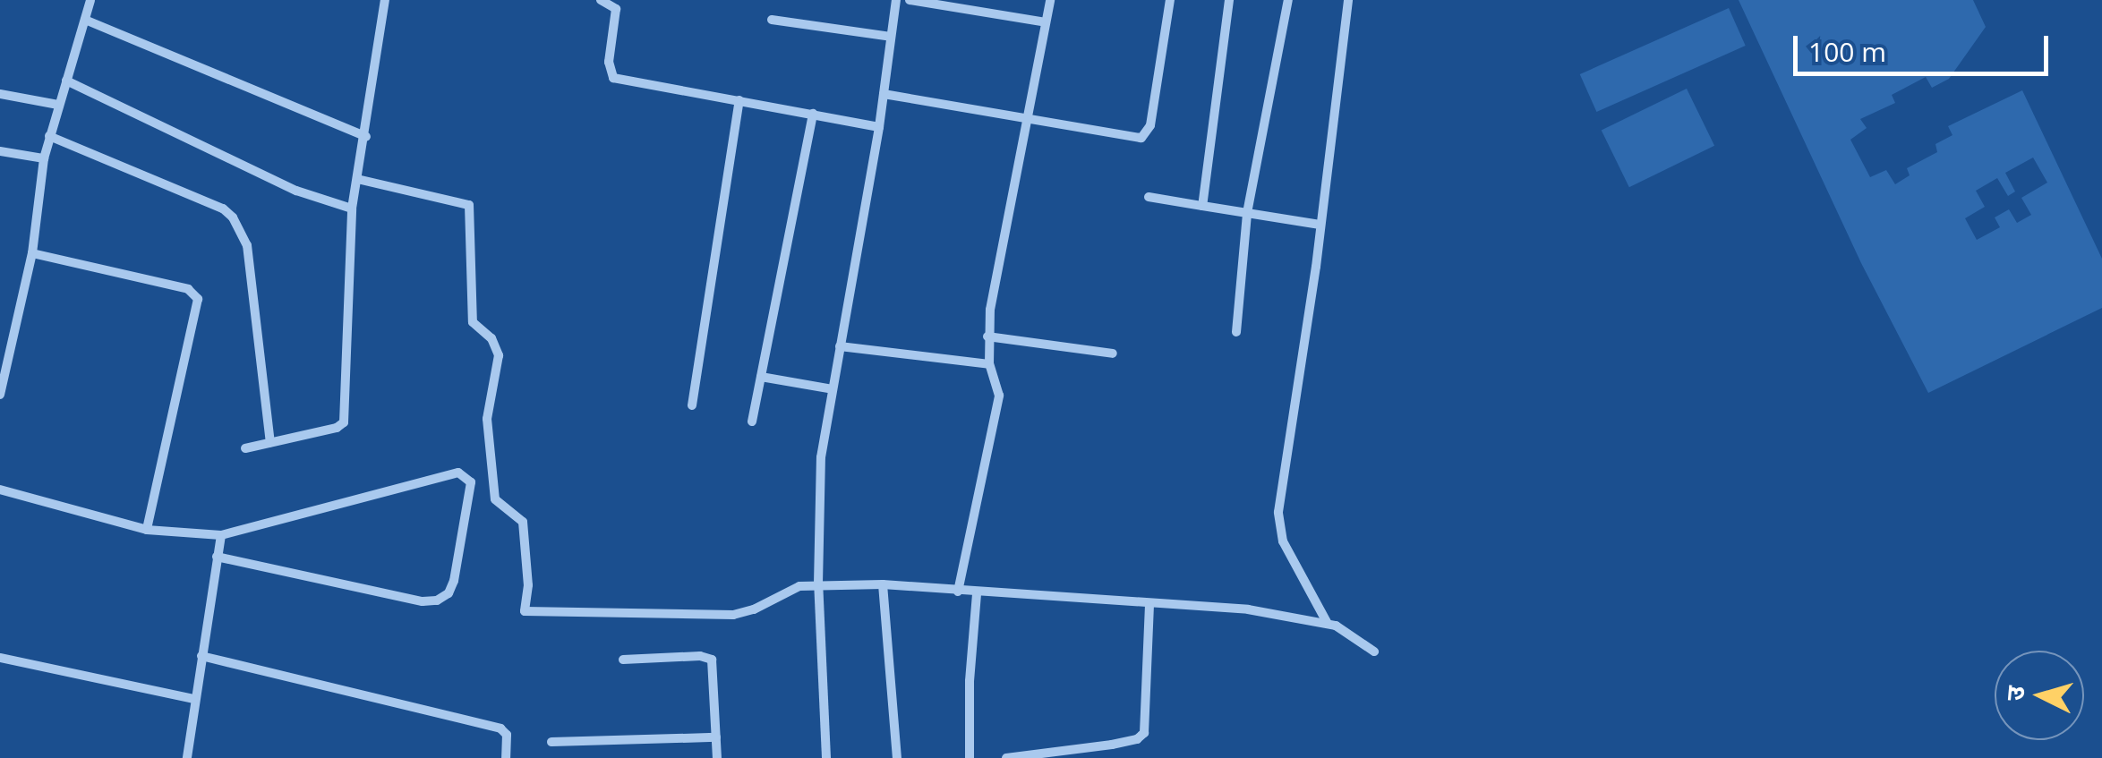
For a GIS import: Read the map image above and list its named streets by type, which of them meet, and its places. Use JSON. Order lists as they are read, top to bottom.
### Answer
{
  "scale_bar": "100 m",
  "north": "left"
}
